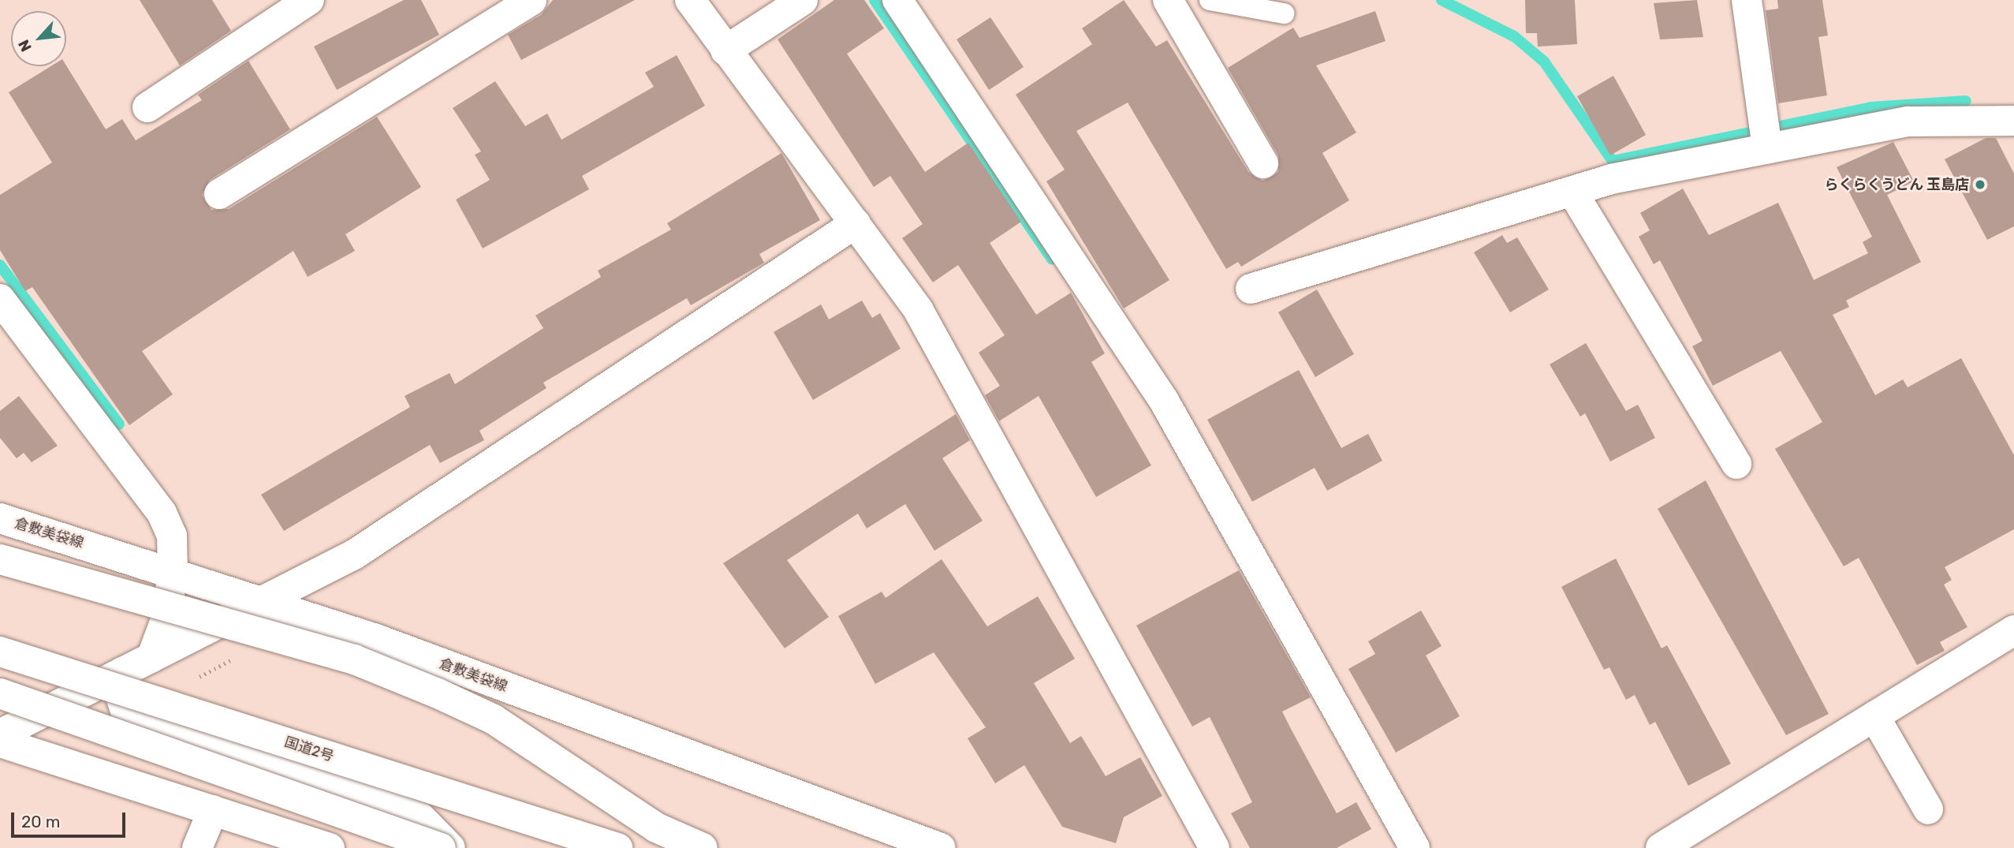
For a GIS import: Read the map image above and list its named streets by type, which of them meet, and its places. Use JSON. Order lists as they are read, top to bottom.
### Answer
{
  "streets": {
    "main road": ["倉敷美袋線", "国道2号"]
  },
  "places": ["らくらくうどん 玉島店"],
  "scale_bar": "20 m",
  "north": "bottom left"
}
